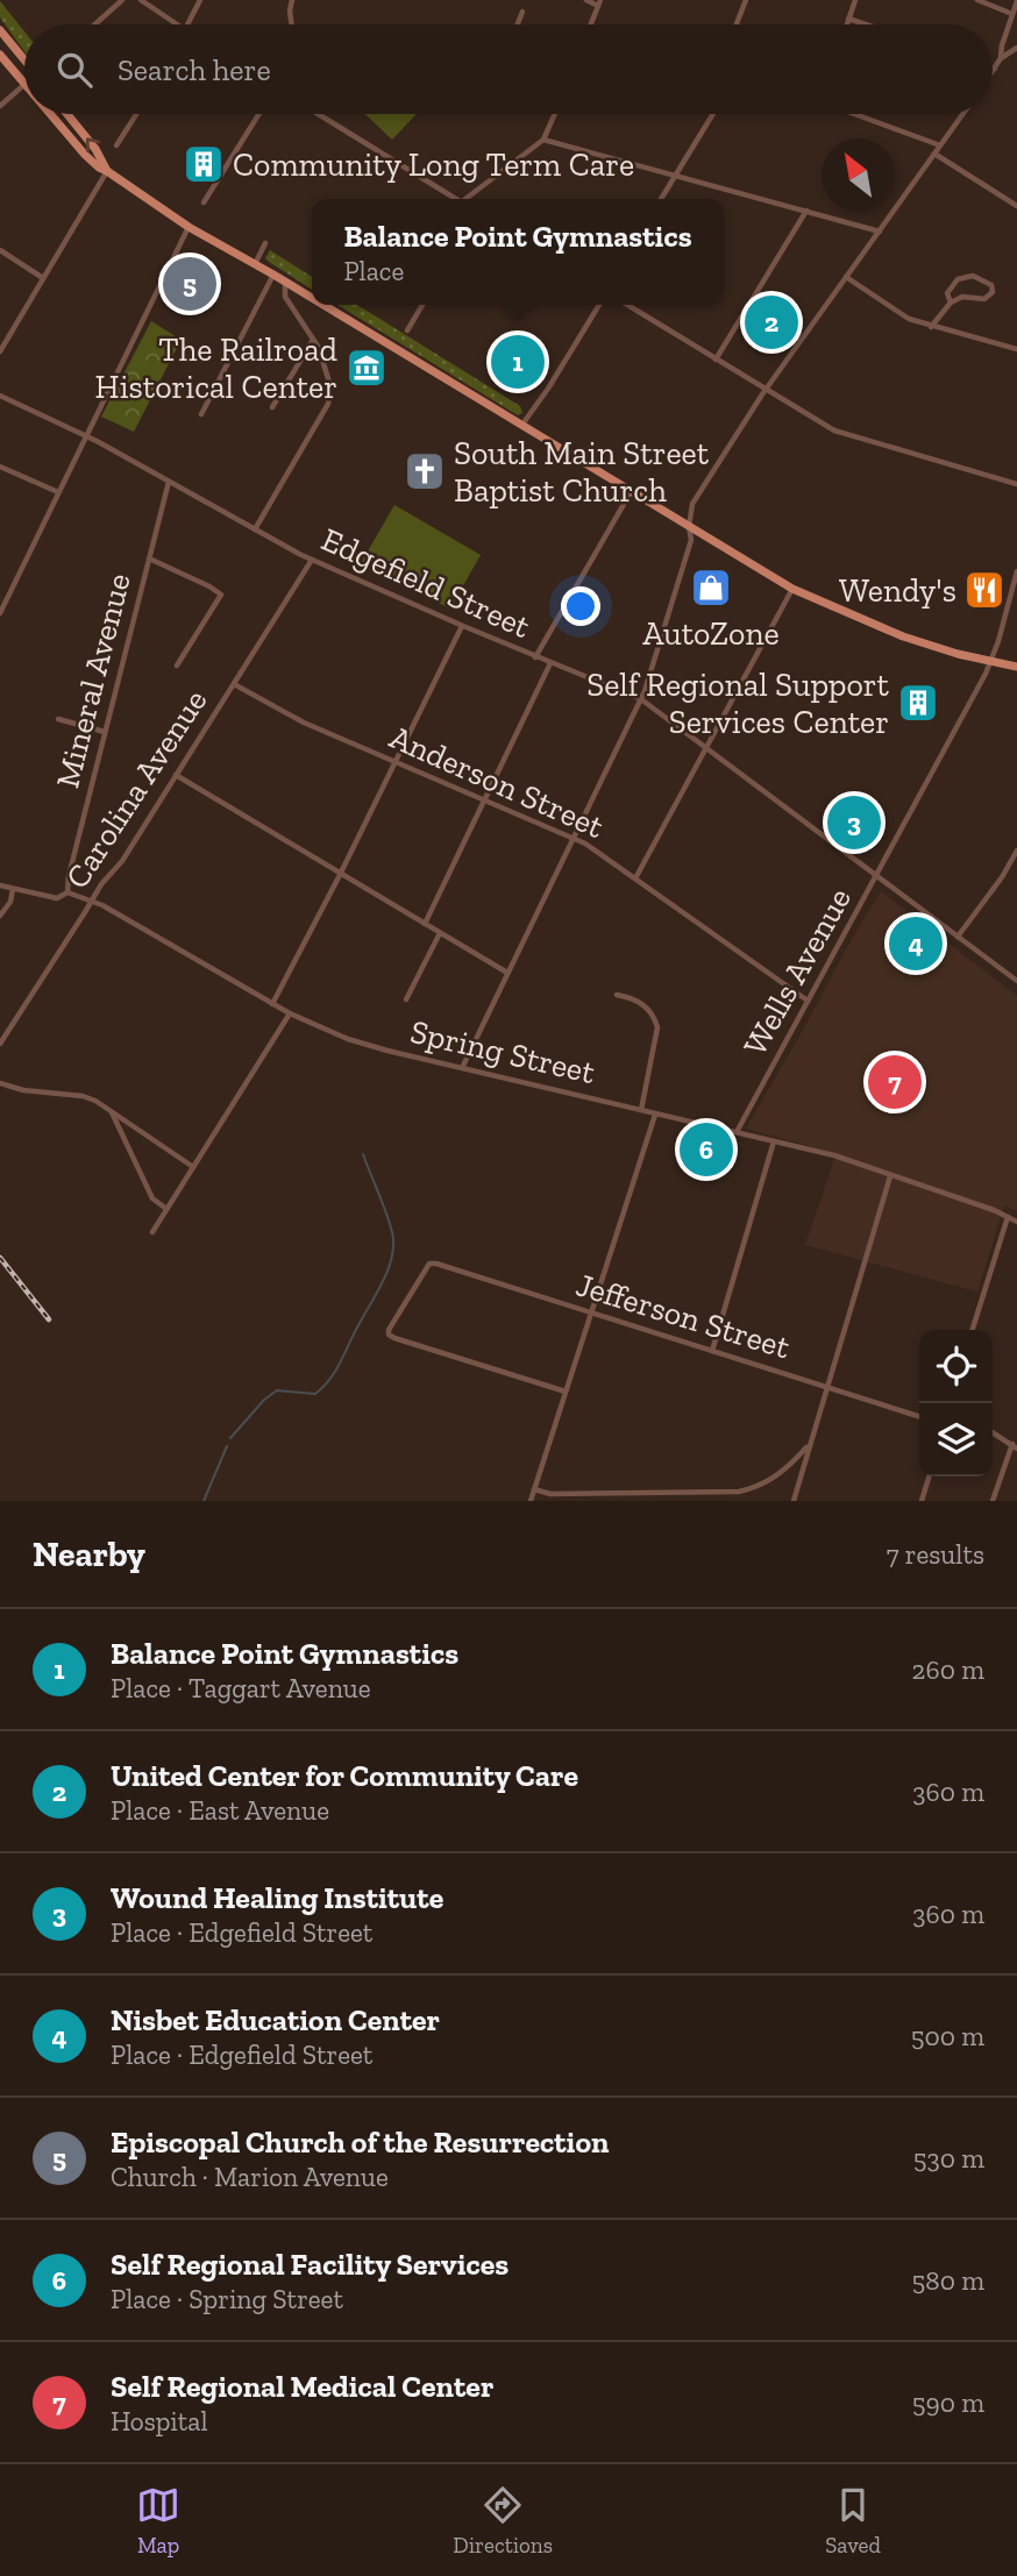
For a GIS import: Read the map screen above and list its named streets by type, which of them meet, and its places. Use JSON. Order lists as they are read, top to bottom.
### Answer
{
  "streets": {
    "street": [
      "Edgefield Street",
      "Mineral Avenue",
      "Anderson Street",
      "Carolina Avenue",
      "Wells Avenue",
      "Spring Street",
      "Jefferson Street"
    ]
  },
  "crossings": [
    ["Edgefield Street", "Mineral Avenue"],
    ["Edgefield Street", "Carolina Avenue"],
    ["Edgefield Street", "Wells Avenue"],
    ["Mineral Avenue", "Spring Street"],
    ["Anderson Street", "Carolina Avenue"],
    ["Anderson Street", "Wells Avenue"],
    ["Carolina Avenue", "Spring Street"],
    ["Wells Avenue", "Spring Street"]
  ],
  "places": {
    "building": ["Community Long Term Care", "Self Regional Support Services Center"],
    "museum": ["The Railroad Historical Center"],
    "church": ["South Main Street Baptist Church"],
    "shop": ["AutoZone"],
    "restaurant": ["Wendy's"]
  },
  "north": "top left",
  "page": {
    "search": "Search here",
    "popup": ["Balance Point Gymnastics", "Place"],
    "pins": [
      "5",
      "2",
      "1",
      "3",
      "4",
      "7",
      "6"
    ],
    "heading": ["Nearby", "7 results"],
    "list": [
      {
        "mark": "1",
        "name": "Balance Point Gymnastics",
        "note": "Place · Taggart Avenue",
        "value": "260 m"
      },
      {
        "mark": "2",
        "name": "United Center for Community Care",
        "note": "Place · East Avenue",
        "value": "360 m"
      },
      {
        "mark": "3",
        "name": "Wound Healing Institute",
        "note": "Place · Edgefield Street",
        "value": "360 m"
      },
      {
        "mark": "4",
        "name": "Nisbet Education Center",
        "note": "Place · Edgefield Street",
        "value": "500 m"
      },
      {
        "mark": "5",
        "name": "Episcopal Church of the Resurrection",
        "note": "Church · Marion Avenue",
        "value": "530 m"
      },
      {
        "mark": "6",
        "name": "Self Regional Facility Services",
        "note": "Place · Spring Street",
        "value": "580 m"
      },
      {
        "mark": "7",
        "name": "Self Regional Medical Center",
        "note": "Hospital",
        "value": "590 m"
      }
    ],
    "nav": ["Map", "Directions", "Saved"]
  }
}
